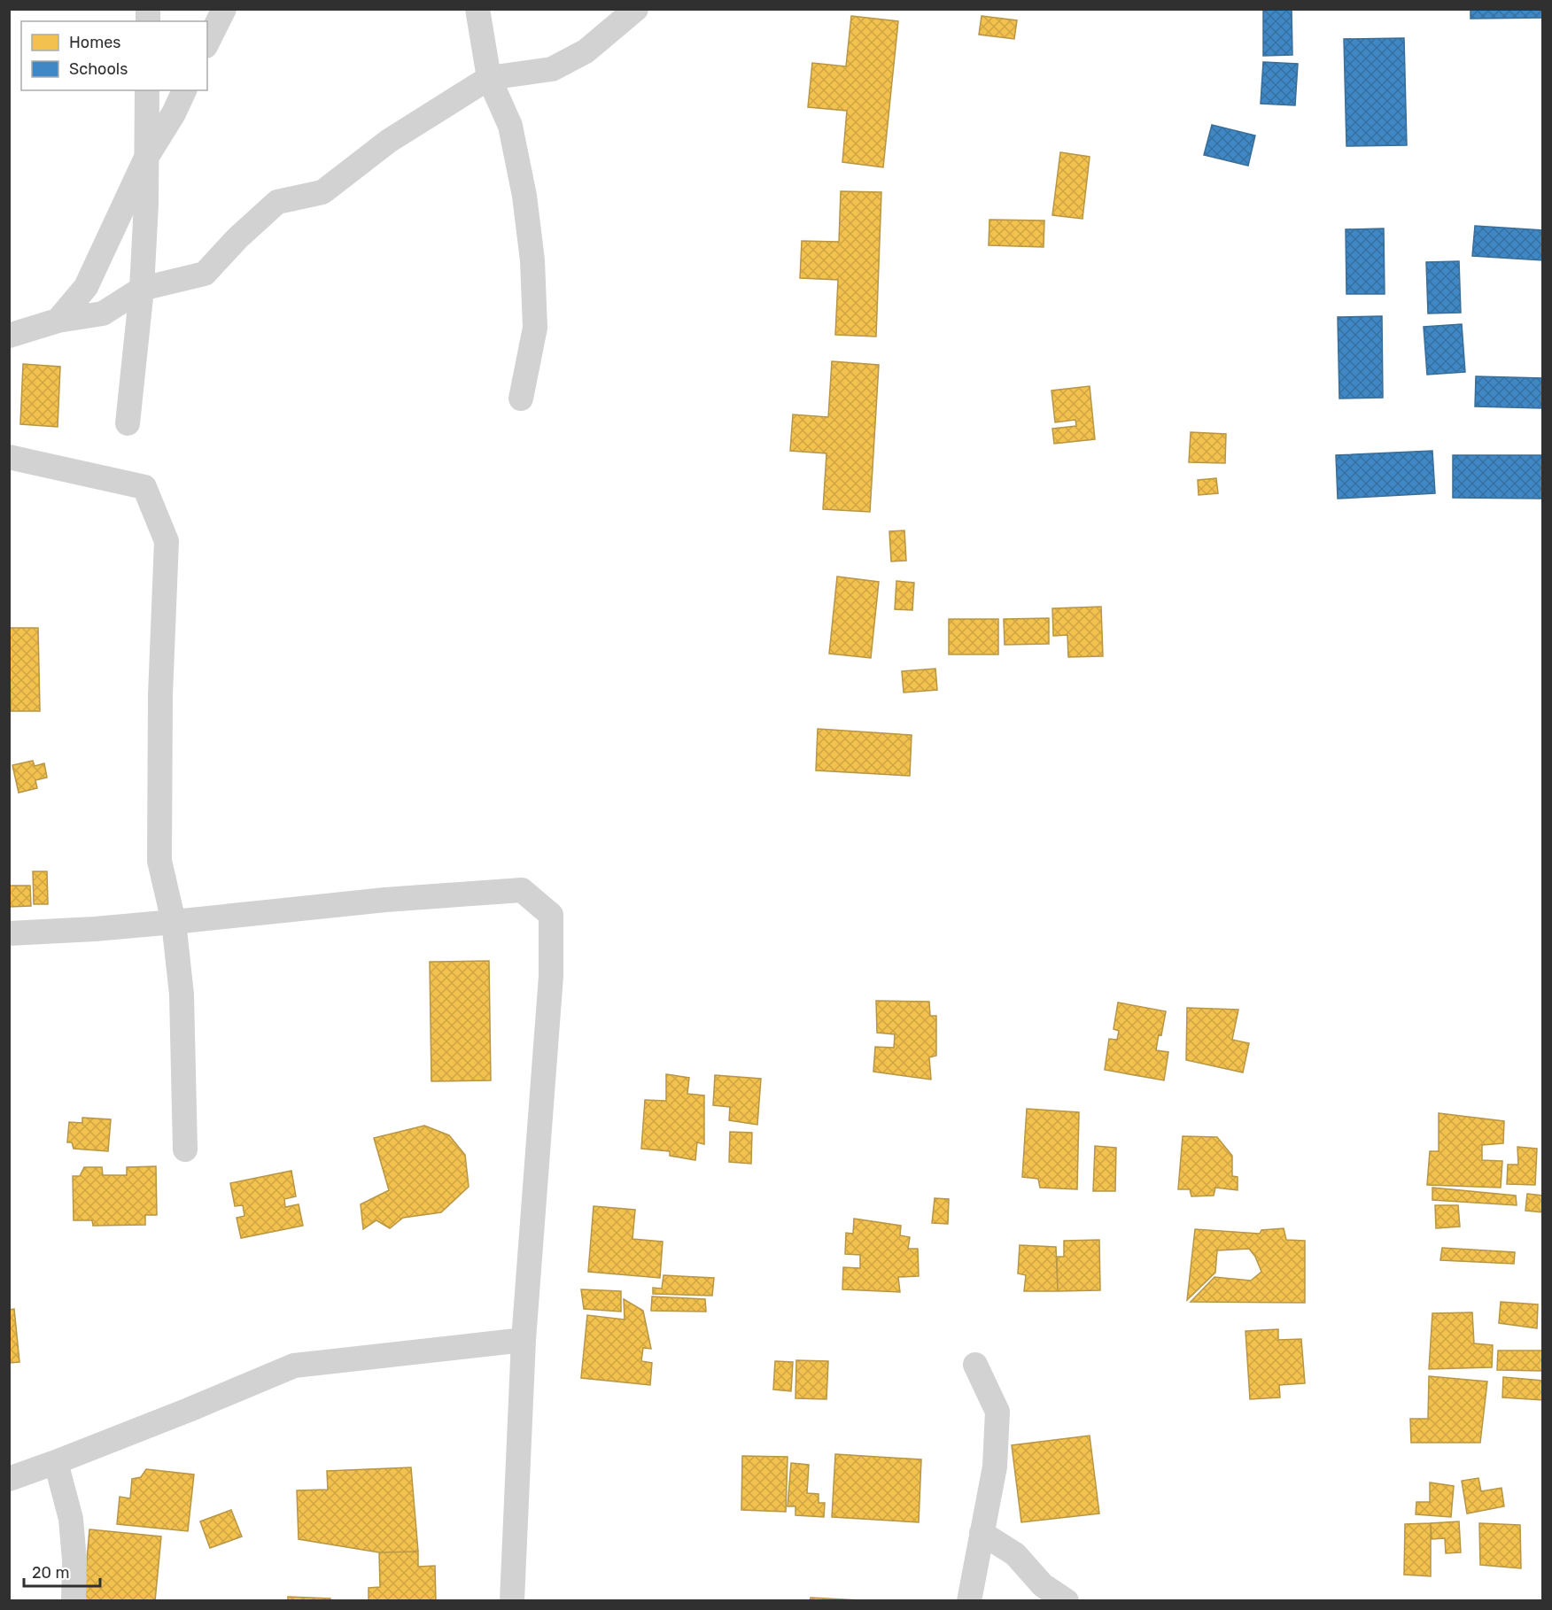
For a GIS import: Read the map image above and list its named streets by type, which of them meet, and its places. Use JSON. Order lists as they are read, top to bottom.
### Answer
{
  "legend": ["Homes", "Schools"],
  "scale_bar": "20 m"
}
